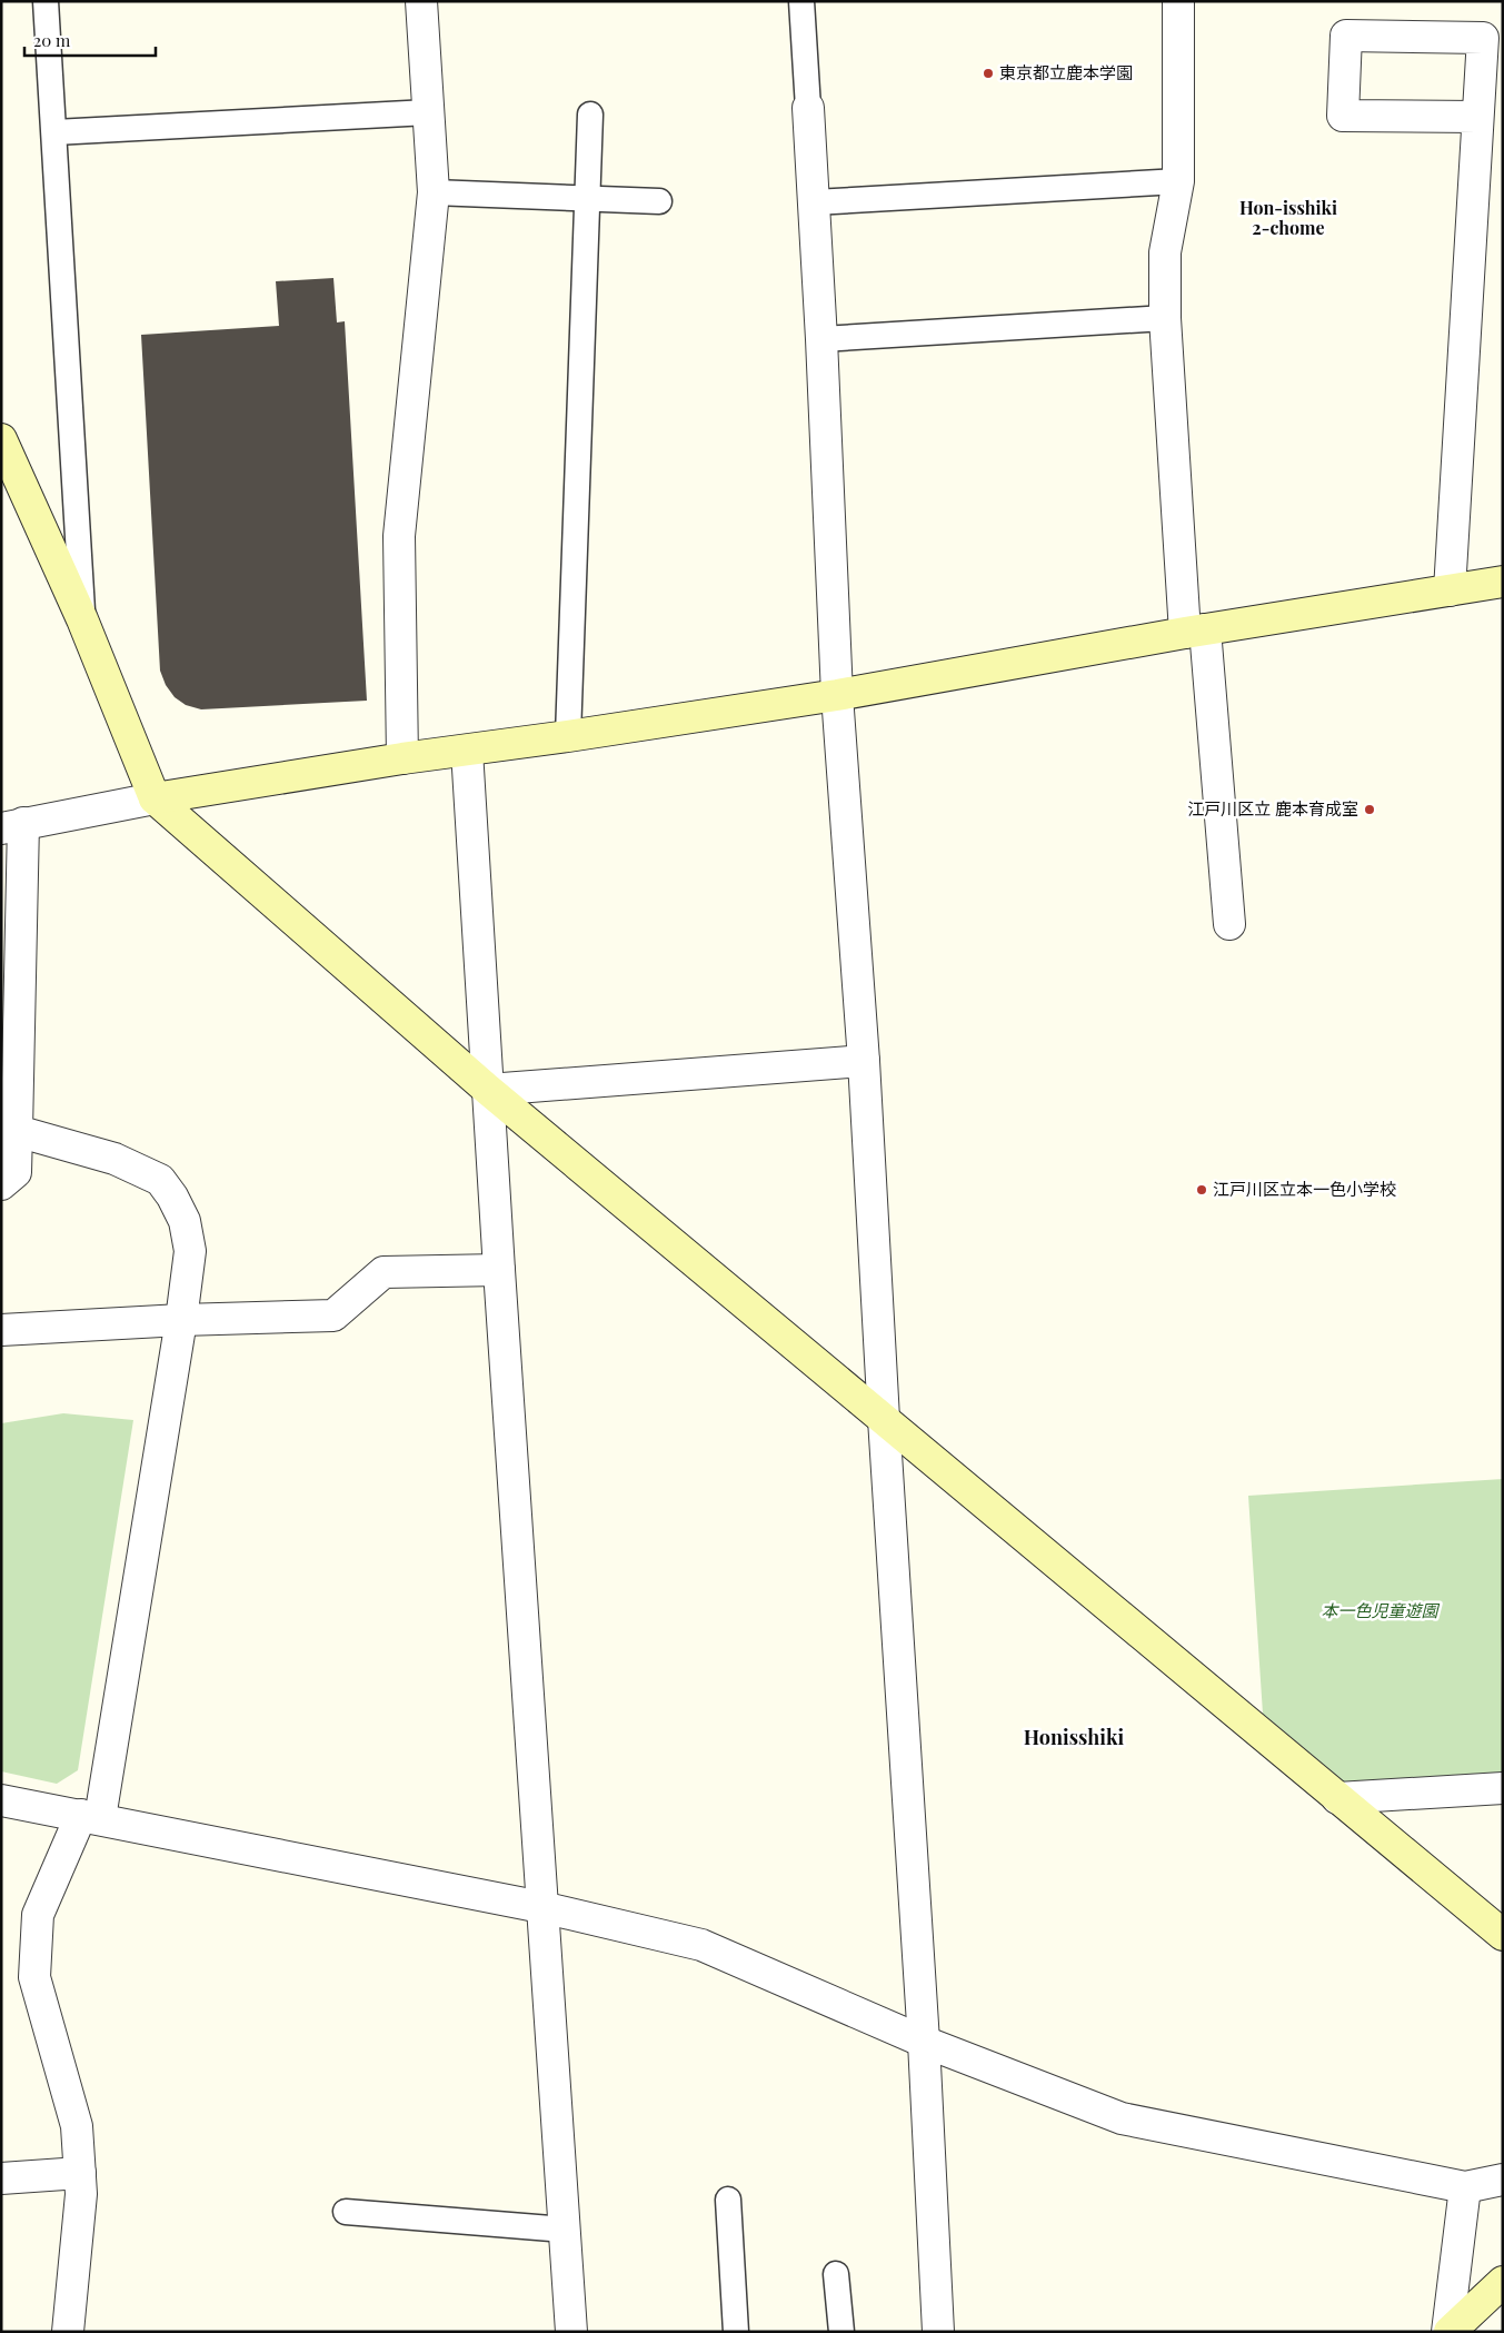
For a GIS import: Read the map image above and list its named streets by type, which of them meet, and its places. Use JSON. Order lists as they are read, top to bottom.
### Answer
{
  "districts": ["Hon-isshiki 2-chome", "Honisshiki"],
  "parks": ["本一色児童遊園"],
  "places": ["東京都立鹿本学園", "江戸川区立 鹿本育成室", "江戸川区立本一色小学校"],
  "scale_bar": "20 m"
}
